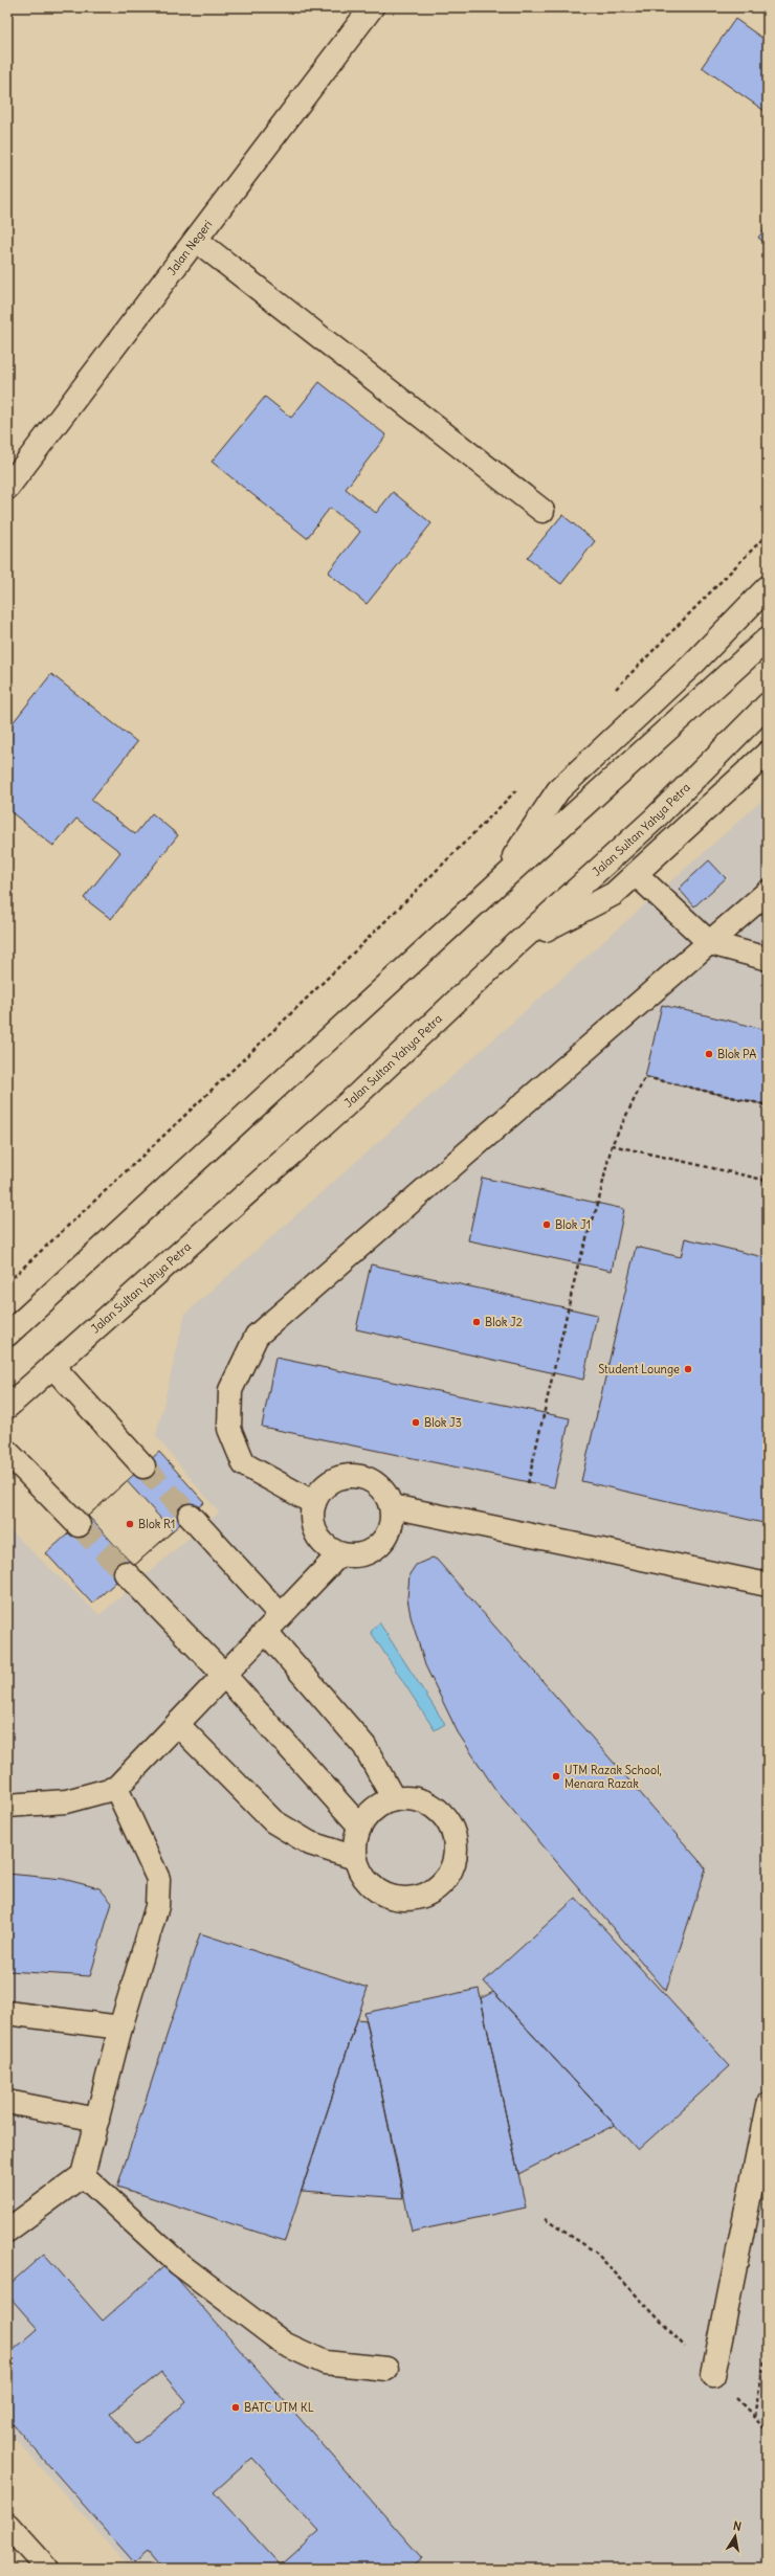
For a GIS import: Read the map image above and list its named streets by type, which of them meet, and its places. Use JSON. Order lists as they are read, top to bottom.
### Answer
{
  "streets": {
    "main road": ["Jalan Negeri", "Jalan Sultan Yahya Petra"]
  },
  "places": [
    "Blok PA",
    "Blok J1",
    "Blok J2",
    "Student Lounge",
    "Blok J3",
    "Blok R1",
    "UTM Razak School, Menara Razak",
    "BATC UTM KL"
  ],
  "north": "top"
}
